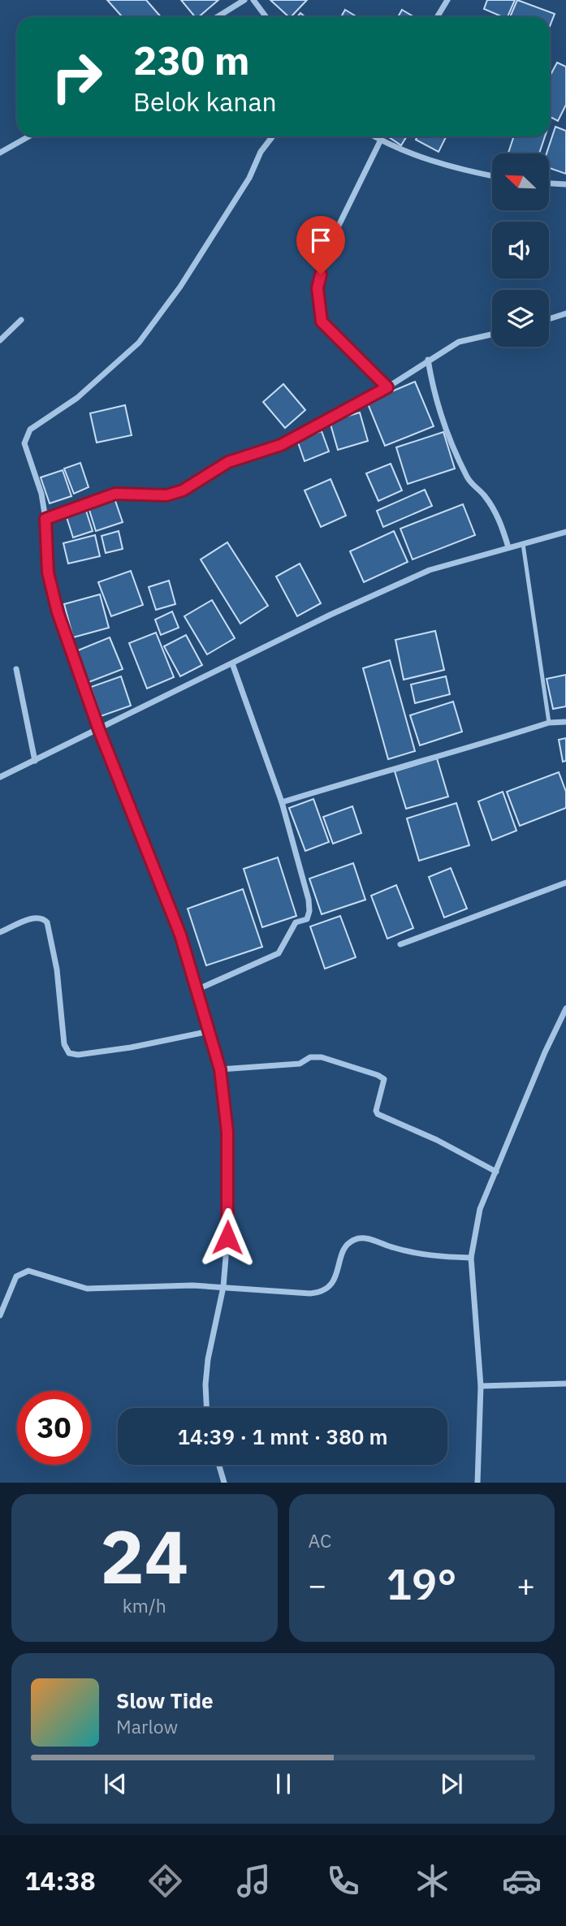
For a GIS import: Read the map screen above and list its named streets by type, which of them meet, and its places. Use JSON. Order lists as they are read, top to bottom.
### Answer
{
  "north": "top left",
  "page": {
    "turn": ["230 m", "Belok kanan"],
    "limit": "30",
    "trip": "14:39 · 1 mnt · 380 m",
    "tile": [
      ["24", "km/h"],
      "AC"
    ],
    "heat": ["−", "19°", "+"],
    "song": ["Slow Tide", "Marlow"],
    "tabs": "14:38"
  }
}
